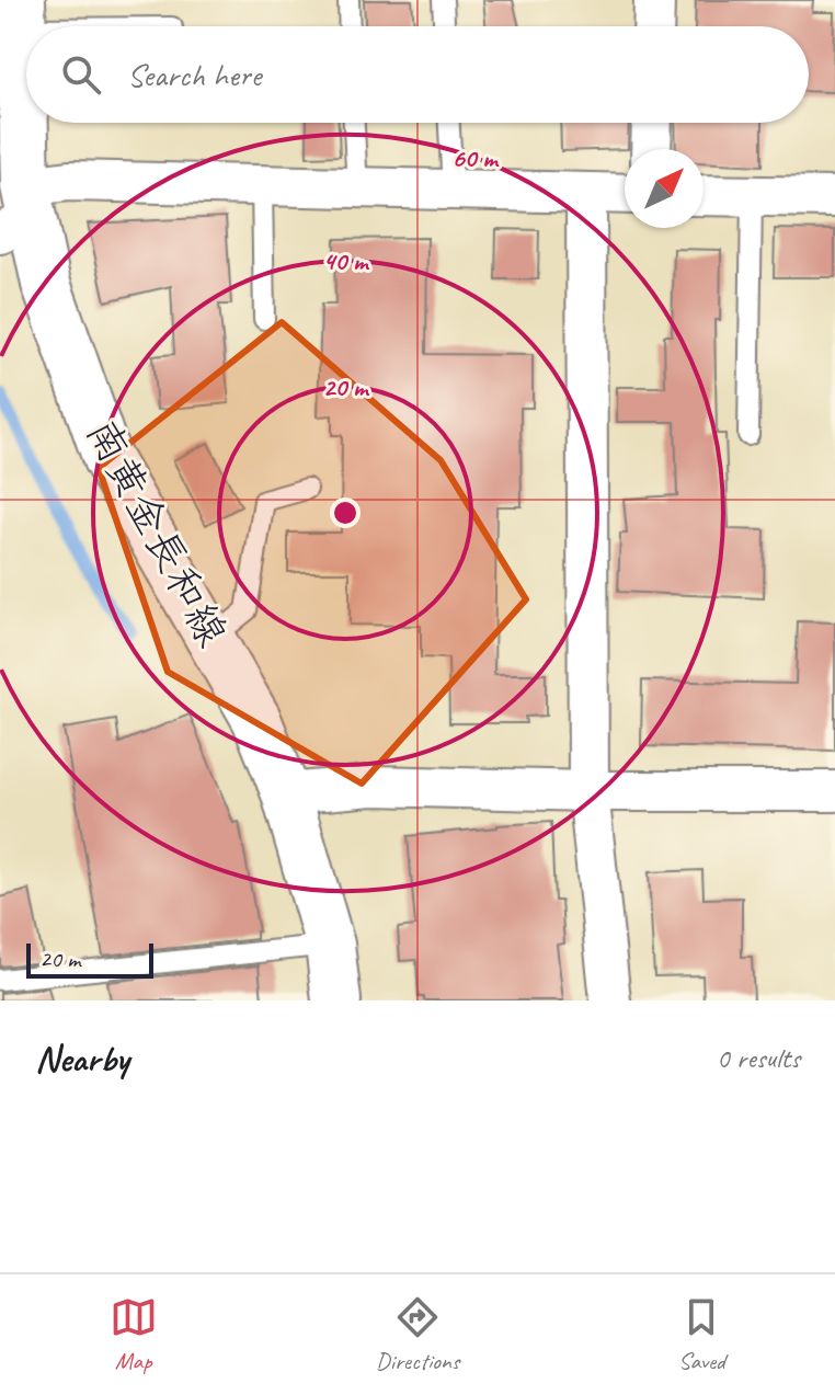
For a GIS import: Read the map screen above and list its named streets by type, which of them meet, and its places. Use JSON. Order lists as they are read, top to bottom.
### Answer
{
  "streets": {
    "main road": ["南黄金長和線"]
  },
  "scale_bar": "20 m",
  "north": "top right",
  "page": {
    "search": "Search here",
    "scale": "20 m",
    "heading": ["Nearby", "0 results"],
    "nav": ["Map", "Directions", "Saved"]
  },
  "rings": ["60 m", "40 m", "20 m"]
}
